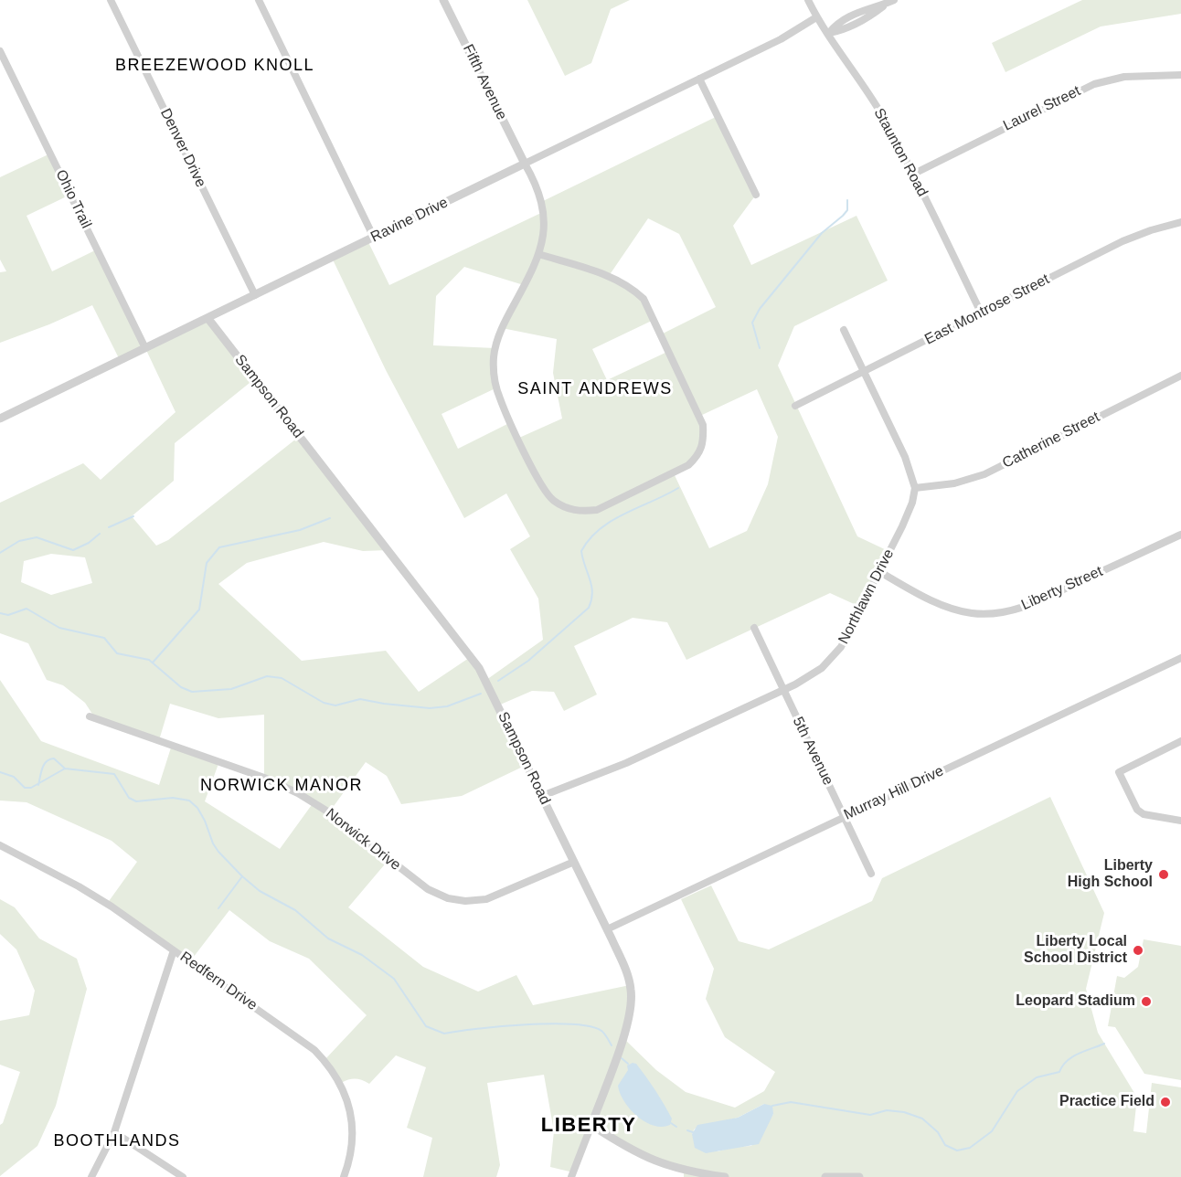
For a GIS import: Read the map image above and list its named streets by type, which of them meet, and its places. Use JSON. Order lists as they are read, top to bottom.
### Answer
{
  "streets": {
    "street": [
      "Fifth Avenue",
      "Laurel Street",
      "Denver Drive",
      "Staunton Road",
      "Ohio Trail",
      "Ravine Drive",
      "East Montrose Street",
      "Sampson Road",
      "Catherine Street",
      "Liberty Street",
      "Northlawn Drive",
      "5th Avenue",
      "Murray Hill Drive",
      "Norwick Drive",
      "Redfern Drive"
    ]
  },
  "crossings": [
    ["Fifth Avenue", "Ravine Drive"],
    ["Laurel Street", "Staunton Road"],
    ["Denver Drive", "Ravine Drive"],
    ["Staunton Road", "Ravine Drive"],
    ["Staunton Road", "East Montrose Street"],
    ["Ohio Trail", "Ravine Drive"],
    ["Ravine Drive", "Sampson Road"],
    ["Sampson Road", "Northlawn Drive"],
    ["Sampson Road", "Murray Hill Drive"],
    ["Sampson Road", "Norwick Drive"],
    ["Catherine Street", "Northlawn Drive"],
    ["Liberty Street", "Northlawn Drive"],
    ["Northlawn Drive", "5th Avenue"],
    ["5th Avenue", "Murray Hill Drive"]
  ],
  "districts": [
    "BREEZEWOOD KNOLL",
    "SAINT ANDREWS",
    "NORWICK MANOR",
    "LIBERTY",
    "BOOTHLANDS"
  ],
  "places": [
    "Liberty High School",
    "Liberty Local School District",
    "Leopard Stadium",
    "Practice Field"
  ]
}
